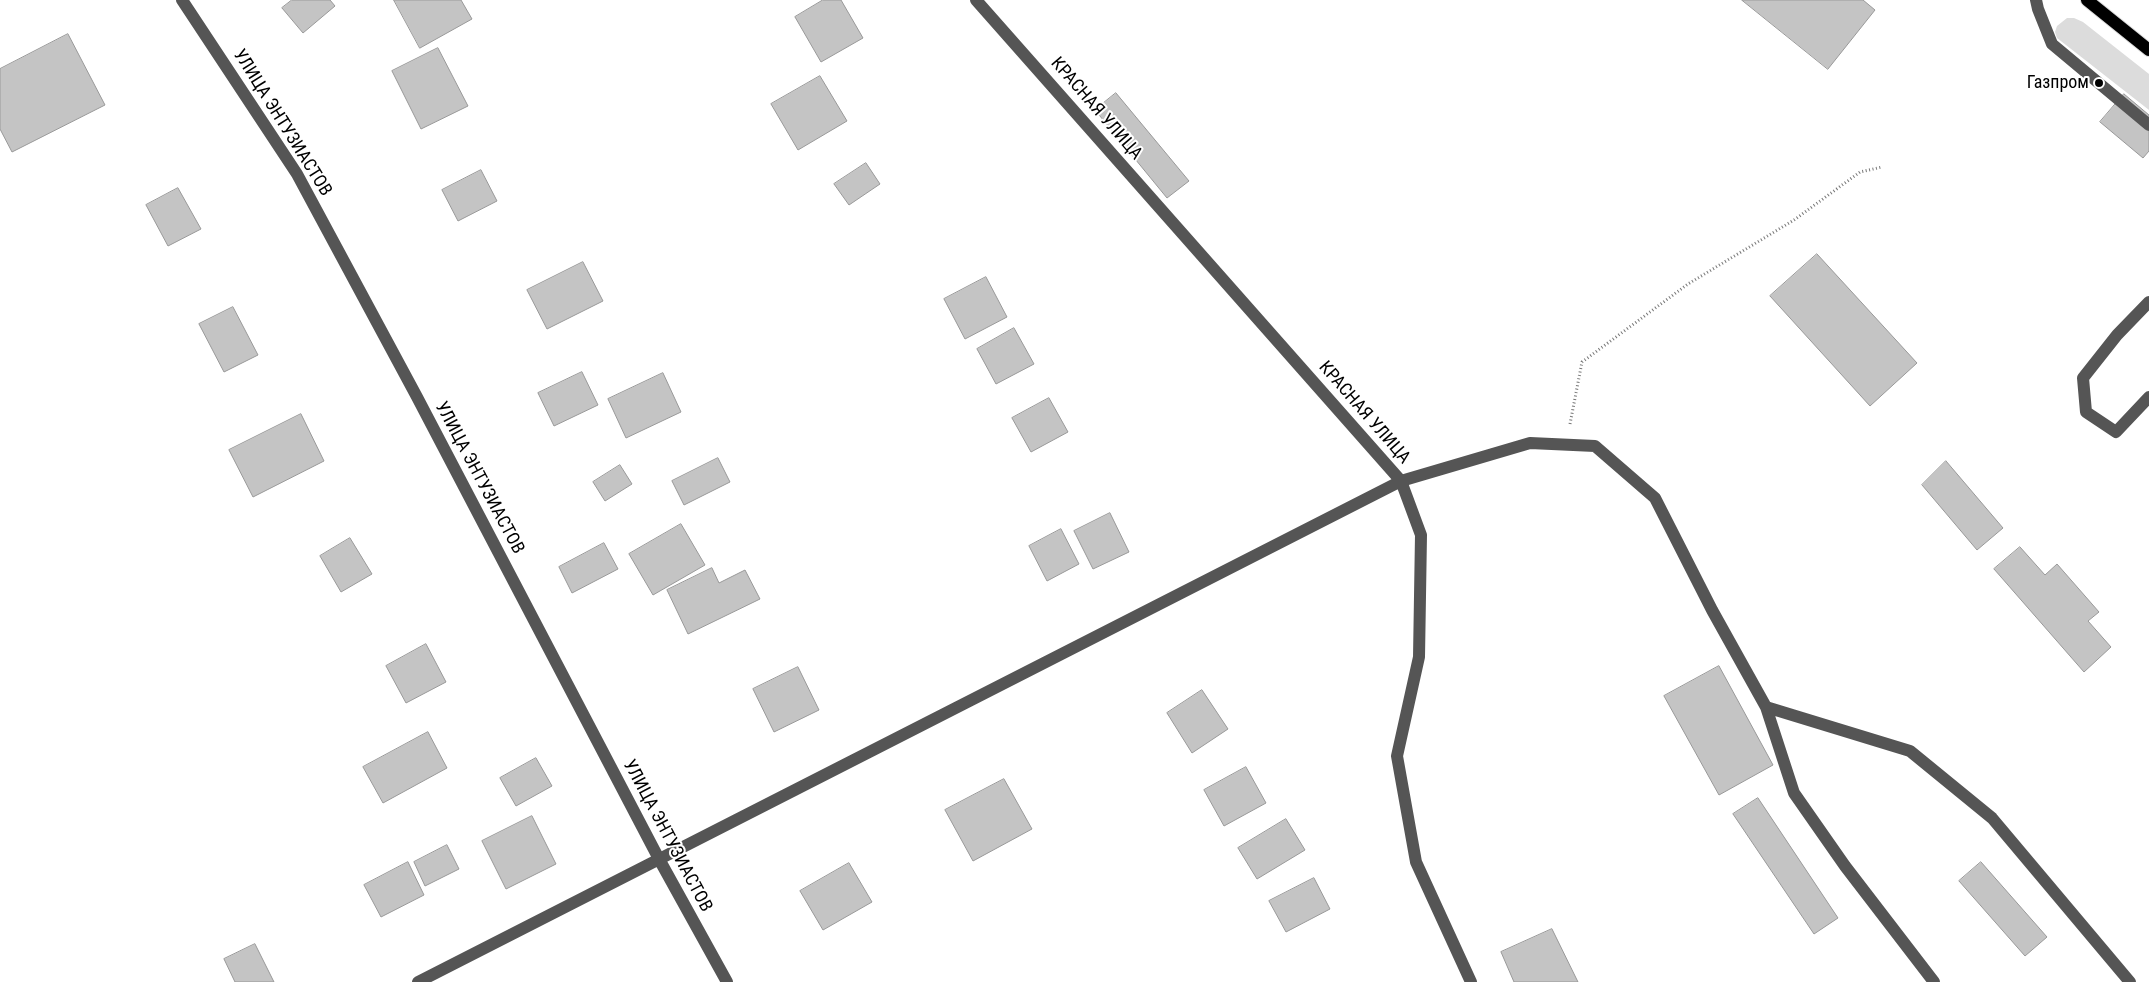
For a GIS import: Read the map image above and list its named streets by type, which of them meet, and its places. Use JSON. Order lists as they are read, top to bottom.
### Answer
{
  "streets": {
    "street": ["КРАСНАЯ УЛИЦА", "УЛИЦА ЭНТУЗИАСТОВ"]
  },
  "places": ["Газпром"]
}
